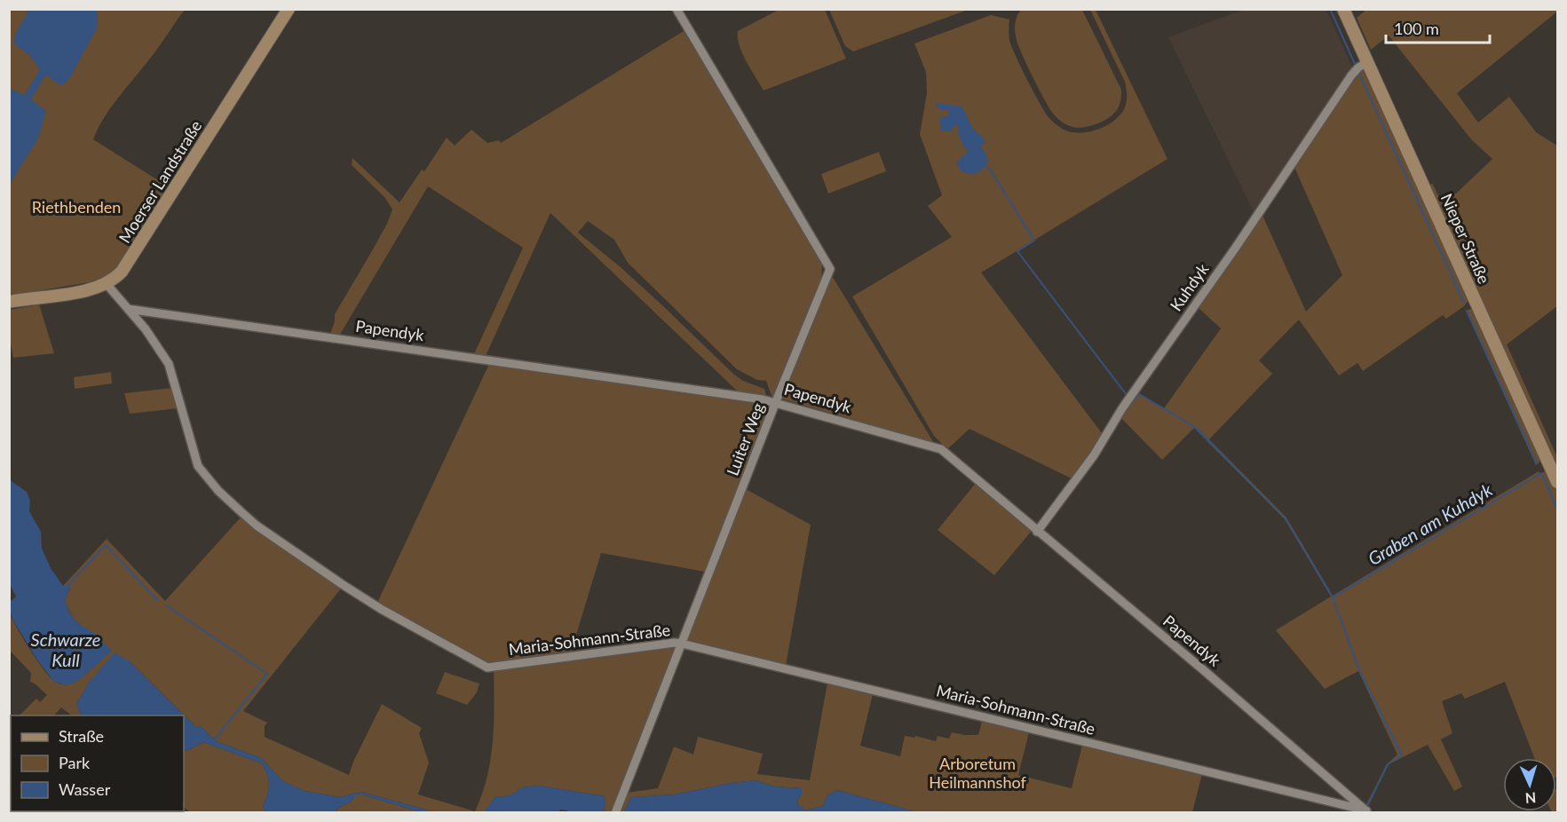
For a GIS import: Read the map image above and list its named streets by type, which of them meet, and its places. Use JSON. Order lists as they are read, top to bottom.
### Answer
{
  "streets": {
    "main road": ["Moerser Landstraße", "Nieper Straße"],
    "street": [
      "Kuhdyk",
      "Papendyk",
      "Luiter Weg",
      "Maria-Sohmann-Straße"
    ]
  },
  "crossings": [
    ["Moerser Landstraße", "Maria-Sohmann-Straße"],
    ["Nieper Straße", "Kuhdyk"],
    ["Kuhdyk", "Papendyk"],
    ["Papendyk", "Luiter Weg"],
    ["Papendyk", "Maria-Sohmann-Straße"],
    ["Luiter Weg", "Maria-Sohmann-Straße"]
  ],
  "water": ["Graben am Kuhdyk", "Schwarze Kull"],
  "parks": ["Riethbenden", "Arboretum Heilmannshof"],
  "legend": ["Straße", "Park", "Wasser"],
  "scale_bar": "100 m",
  "north": "bottom"
}
